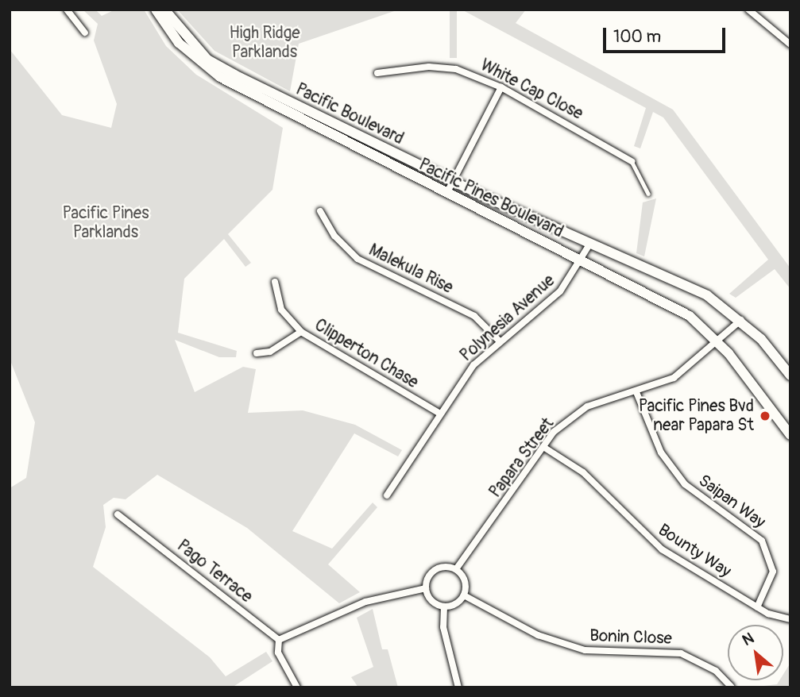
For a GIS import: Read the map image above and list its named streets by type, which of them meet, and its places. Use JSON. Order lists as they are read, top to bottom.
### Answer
{
  "streets": {
    "main road": ["Pacific Boulevard", "Pacific Pines Boulevard"],
    "street": [
      "White Cap Close",
      "Malekula Rise",
      "Polynesia Avenue",
      "Clipperton Chase",
      "Papara Street",
      "Saipan Way",
      "Bounty Way",
      "Pago Terrace",
      "Bonin Close"
    ]
  },
  "crossings": [
    ["Pacific Boulevard", "Pacific Pines Boulevard"],
    ["Pacific Boulevard", "Polynesia Avenue"],
    ["Pacific Boulevard", "Papara Street"],
    ["Pacific Pines Boulevard", "Polynesia Avenue"],
    ["Pacific Pines Boulevard", "Papara Street"],
    ["Malekula Rise", "Polynesia Avenue"],
    ["Polynesia Avenue", "Clipperton Chase"],
    ["Papara Street", "Saipan Way"],
    ["Papara Street", "Bounty Way"],
    ["Papara Street", "Bonin Close"],
    ["Saipan Way", "Bounty Way"]
  ],
  "parks": ["High Ridge Parklands", "Pacific Pines Parklands"],
  "places": ["Pacific Pines Bvd near Papara St"],
  "scale_bar": "100 m",
  "north": "top left"
}
